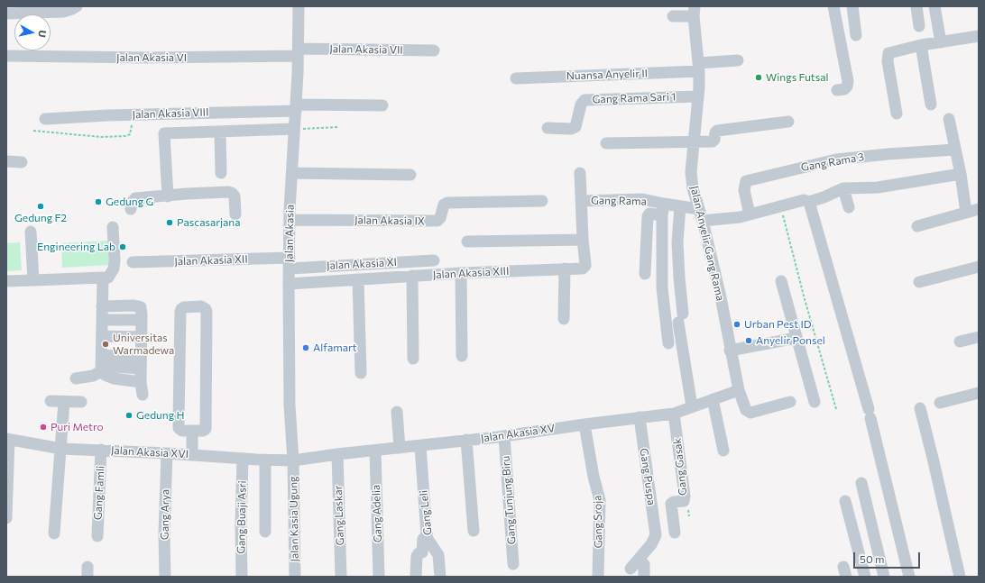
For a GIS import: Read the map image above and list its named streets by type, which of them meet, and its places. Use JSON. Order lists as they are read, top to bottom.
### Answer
{
  "streets": {
    "street": [
      "Jalan Akasia VII",
      "Jalan Akasia VI",
      "Nuansa Anyelir II",
      "Gang Rama Sari 1",
      "Jalan Akasia VIII",
      "Gang Rama 3",
      "Gang Rama",
      "Jalan Akasia IX",
      "Jalan Akasia",
      "Jalan Anyelir Gang Rama",
      "Jalan Akasia XII",
      "Jalan Akasia XI",
      "Jalan Akasia XIII",
      "Jalan Akasia XV",
      "Jalan Akasia XVI",
      "Gang Gasak",
      "Gang Puspa",
      "Gang Famli",
      "Gang Tunjung Biru",
      "Gang Leli",
      "Gang Adelia",
      "Gang Arya",
      "Gang Laskar",
      "Gang Buaji Asri",
      "Jalan Kasia Ugung",
      "Gang Sroja"
    ]
  },
  "crossings": [
    ["Jalan Akasia VII", "Jalan Akasia VI"],
    ["Jalan Akasia VII", "Jalan Akasia"],
    ["Jalan Akasia VI", "Jalan Akasia"],
    ["Nuansa Anyelir II", "Jalan Anyelir Gang Rama"],
    ["Gang Rama Sari 1", "Jalan Anyelir Gang Rama"],
    ["Jalan Akasia VIII", "Jalan Akasia"],
    ["Gang Rama", "Jalan Anyelir Gang Rama"],
    ["Gang Rama", "Jalan Akasia XIII"],
    ["Jalan Akasia IX", "Jalan Akasia"],
    ["Jalan Akasia", "Jalan Akasia XII"],
    ["Jalan Akasia", "Jalan Akasia XI"],
    ["Jalan Akasia", "Jalan Akasia XIII"],
    ["Jalan Akasia", "Jalan Akasia XV"],
    ["Jalan Akasia", "Jalan Akasia XVI"],
    ["Jalan Akasia", "Jalan Kasia Ugung"],
    ["Jalan Anyelir Gang Rama", "Jalan Akasia XV"],
    ["Jalan Akasia XII", "Jalan Akasia XI"],
    ["Jalan Akasia XV", "Jalan Akasia XVI"],
    ["Jalan Akasia XV", "Gang Gasak"],
    ["Jalan Akasia XV", "Gang Puspa"],
    ["Jalan Akasia XV", "Gang Tunjung Biru"],
    ["Jalan Akasia XV", "Gang Leli"],
    ["Jalan Akasia XV", "Gang Adelia"],
    ["Jalan Akasia XV", "Gang Laskar"],
    ["Jalan Akasia XV", "Jalan Kasia Ugung"],
    ["Jalan Akasia XV", "Gang Sroja"],
    ["Jalan Akasia XVI", "Gang Famli"],
    ["Jalan Akasia XVI", "Gang Arya"],
    ["Jalan Akasia XVI", "Gang Buaji Asri"],
    ["Jalan Akasia XVI", "Jalan Kasia Ugung"]
  ],
  "places": [
    "Wings Futsal",
    "Gedung G",
    "Gedung F2",
    "Pascasarjana",
    "Engineering Lab",
    "Urban Pest ID",
    "Anyelir Ponsel",
    "Universitas Warmadewa",
    "Alfamart",
    "Gedung H",
    "Puri Metro"
  ],
  "scale_bar": "50 m",
  "north": "right"
}
